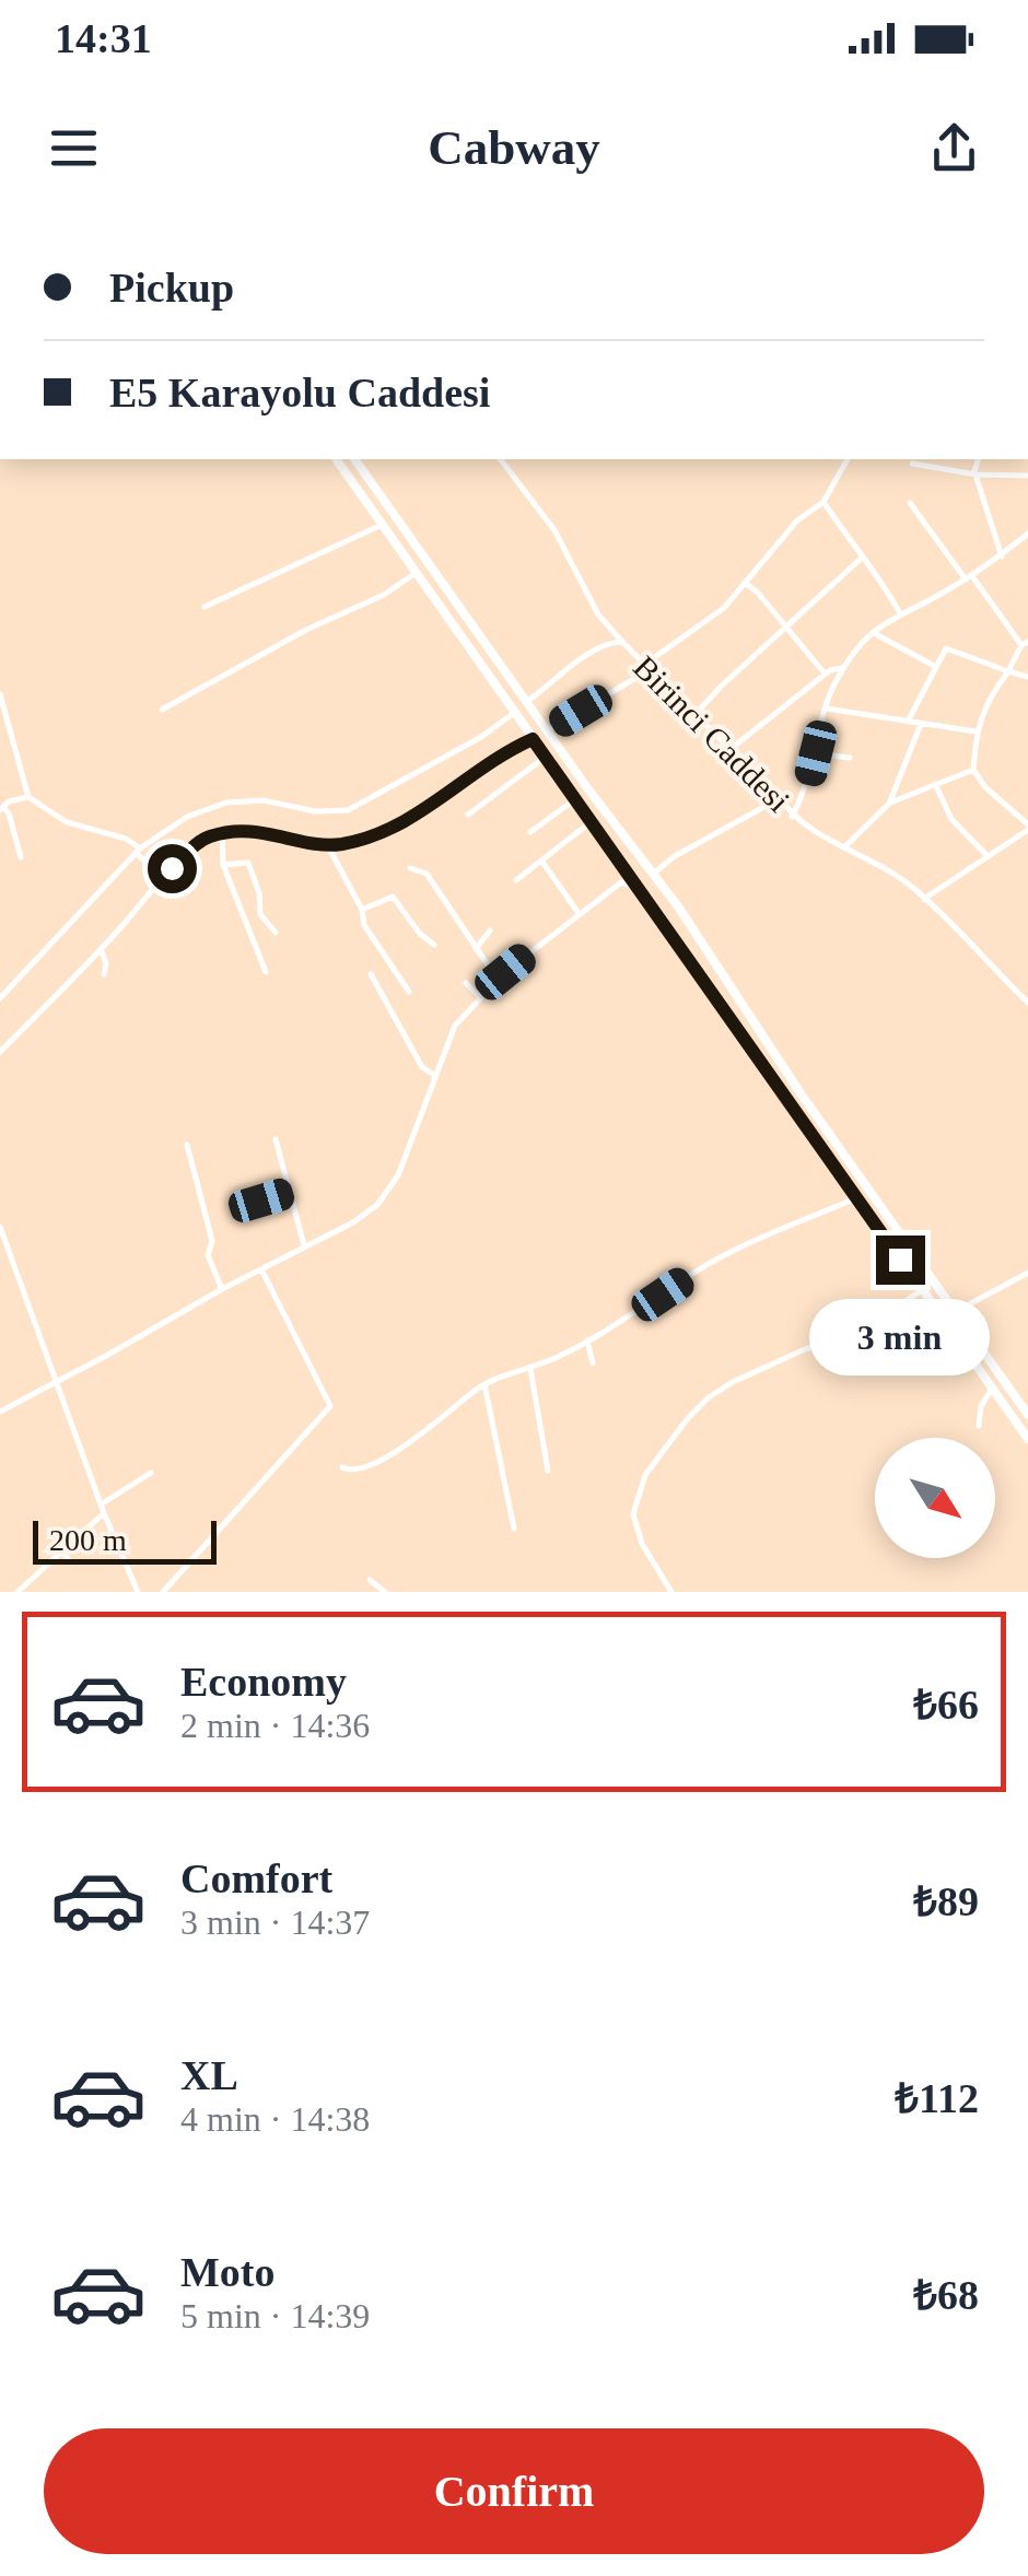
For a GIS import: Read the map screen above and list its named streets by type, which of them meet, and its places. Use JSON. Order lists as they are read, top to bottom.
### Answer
{
  "streets": {
    "street": ["Birinci Caddesi"]
  },
  "scale_bar": "200 m",
  "north": "bottom right",
  "page": {
    "status": "14:31",
    "header": "Cabway",
    "banner": ["Pickup", "E5 Karayolu Caddesi"],
    "bubble": "3 min",
    "scale": "200 m",
    "list": [
      {
        "name": "Economy",
        "note": "2 min · 14:36",
        "value": "₺66"
      },
      {
        "name": "Comfort",
        "note": "3 min · 14:37",
        "value": "₺89"
      },
      {
        "name": "XL",
        "note": "4 min · 14:38",
        "value": "₺112"
      },
      {
        "name": "Moto",
        "note": "5 min · 14:39",
        "value": "₺68"
      }
    ],
    "buttons": "Confirm"
  }
}
